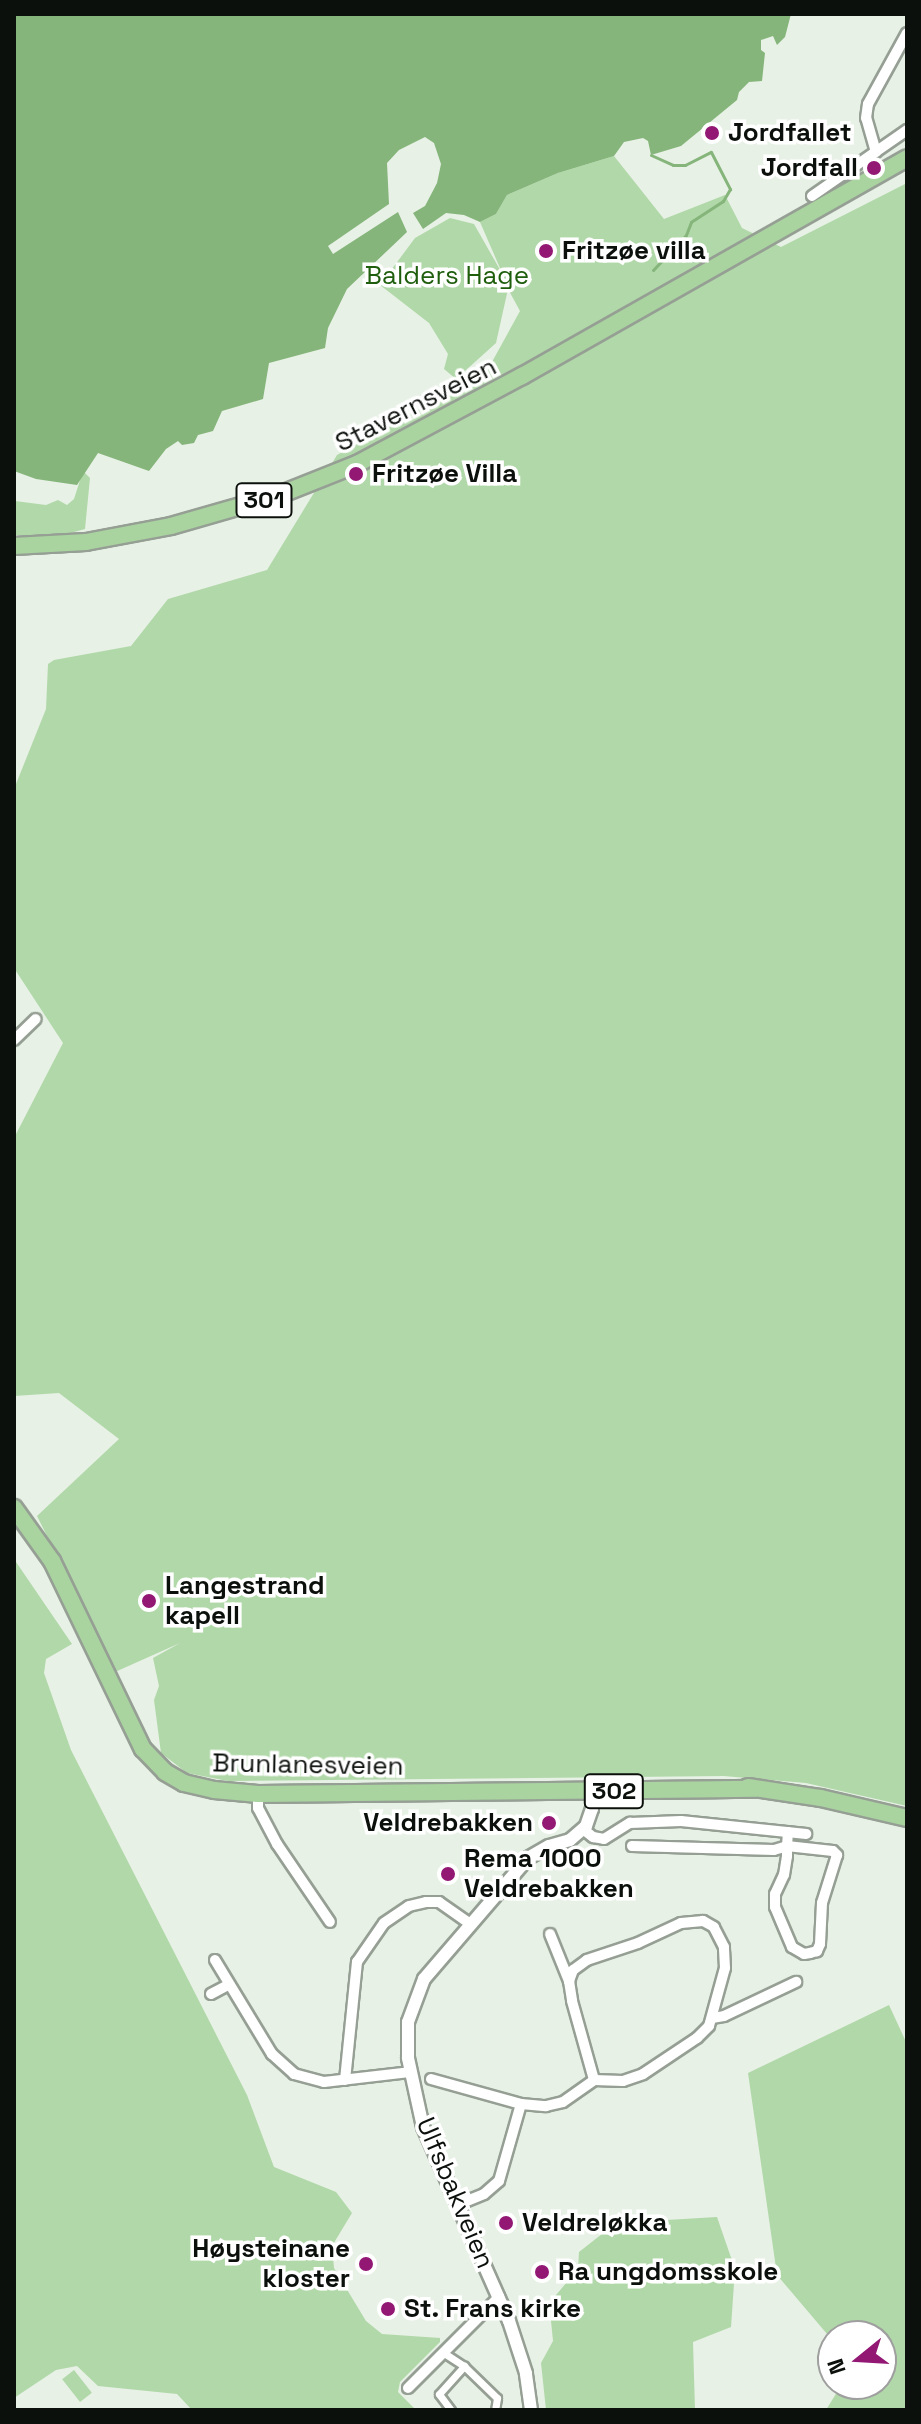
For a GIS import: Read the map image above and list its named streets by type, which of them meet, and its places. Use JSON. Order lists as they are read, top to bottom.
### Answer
{
  "streets": {
    "main road": [
      "Stavernsveien",
      "301",
      "Brunlanesveien",
      "302"
    ],
    "street": ["Ulfsbakveien"]
  },
  "parks": ["Balders Hage"],
  "places": [
    "Jordfallet",
    "Jordfall",
    "Fritzøe villa",
    "Fritzøe Villa",
    "Langestrand kapell",
    "Veldrebakken",
    "Rema 1000 Veldrebakken",
    "Veldreløkka",
    "Høysteinane kloster",
    "Ra ungdomsskole",
    "St. Frans kirke"
  ],
  "north": "left"
}
